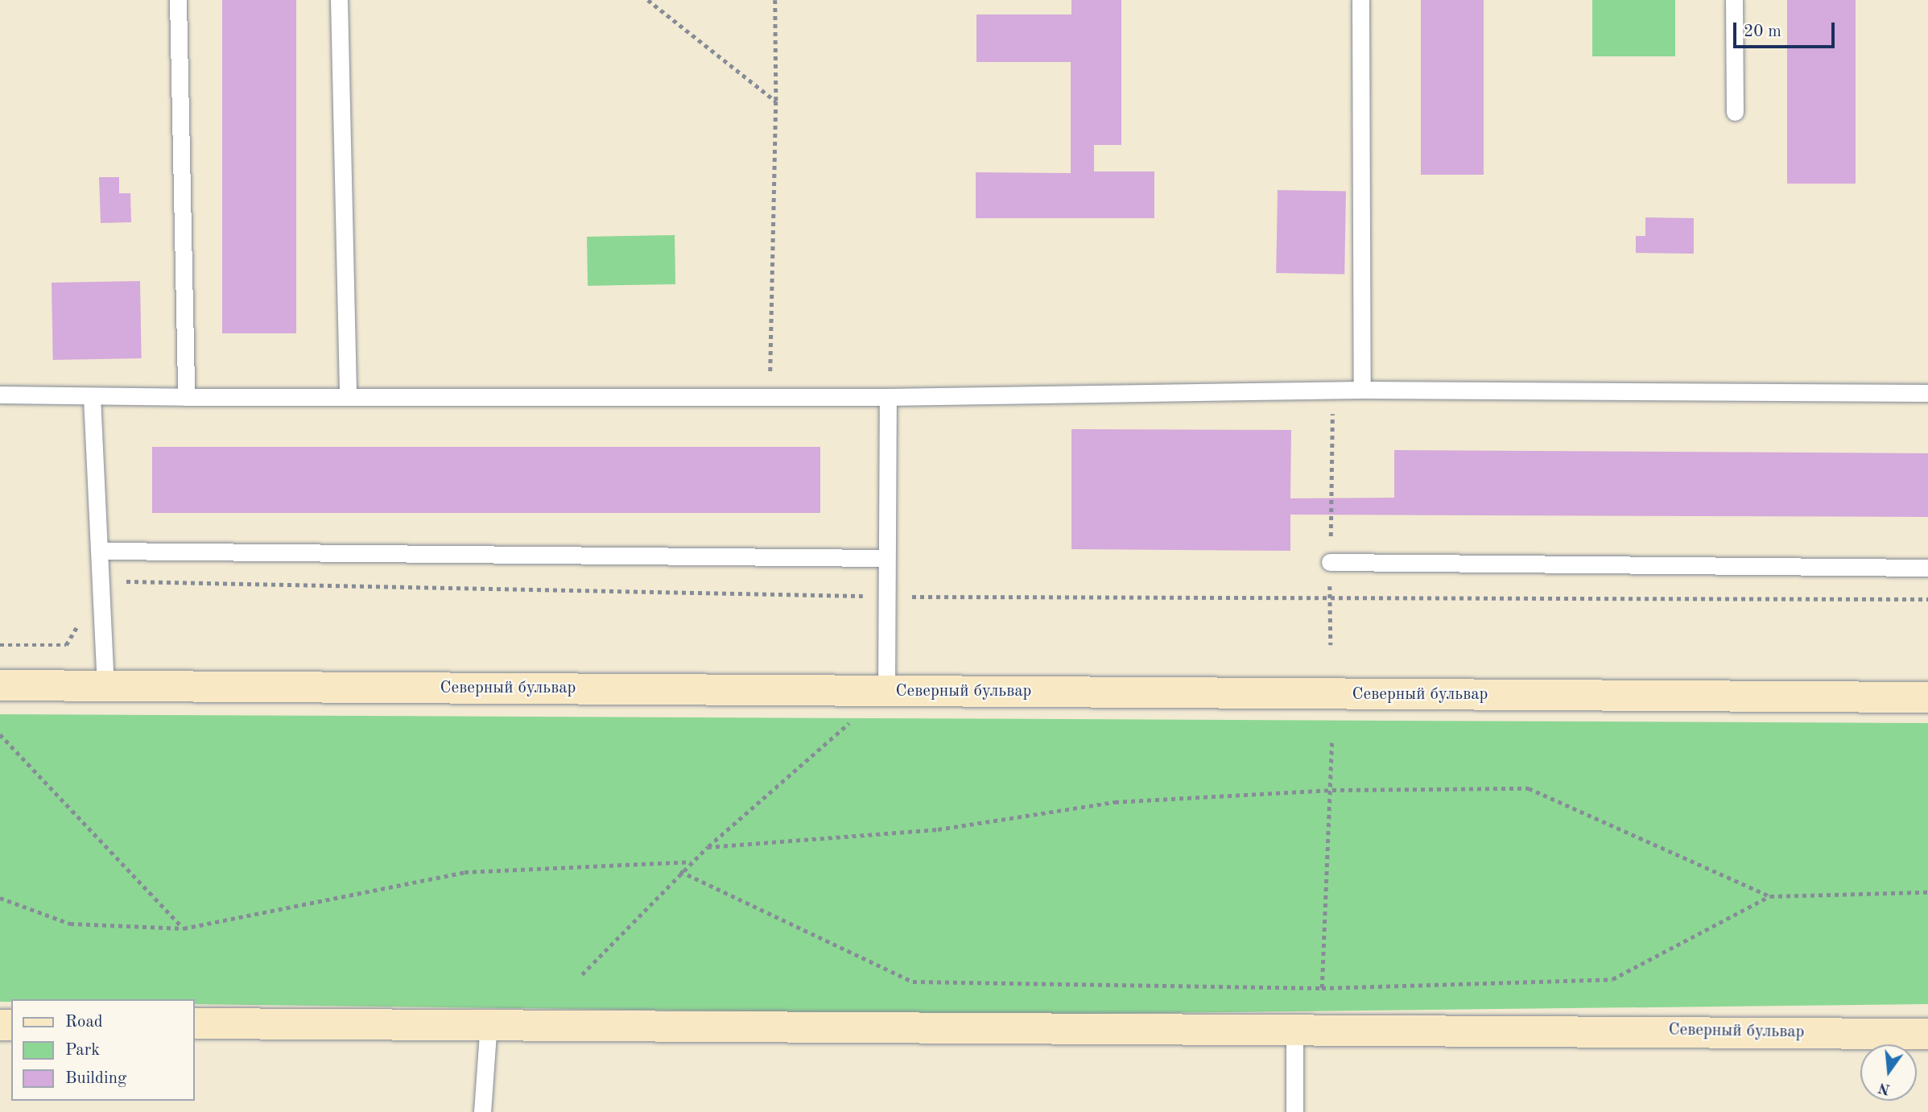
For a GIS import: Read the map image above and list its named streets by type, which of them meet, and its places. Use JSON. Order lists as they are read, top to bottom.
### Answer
{
  "streets": {
    "main road": ["Северный бульвар"]
  },
  "legend": ["Road", "Park", "Building"],
  "scale_bar": "20 m",
  "north": "bottom"
}
